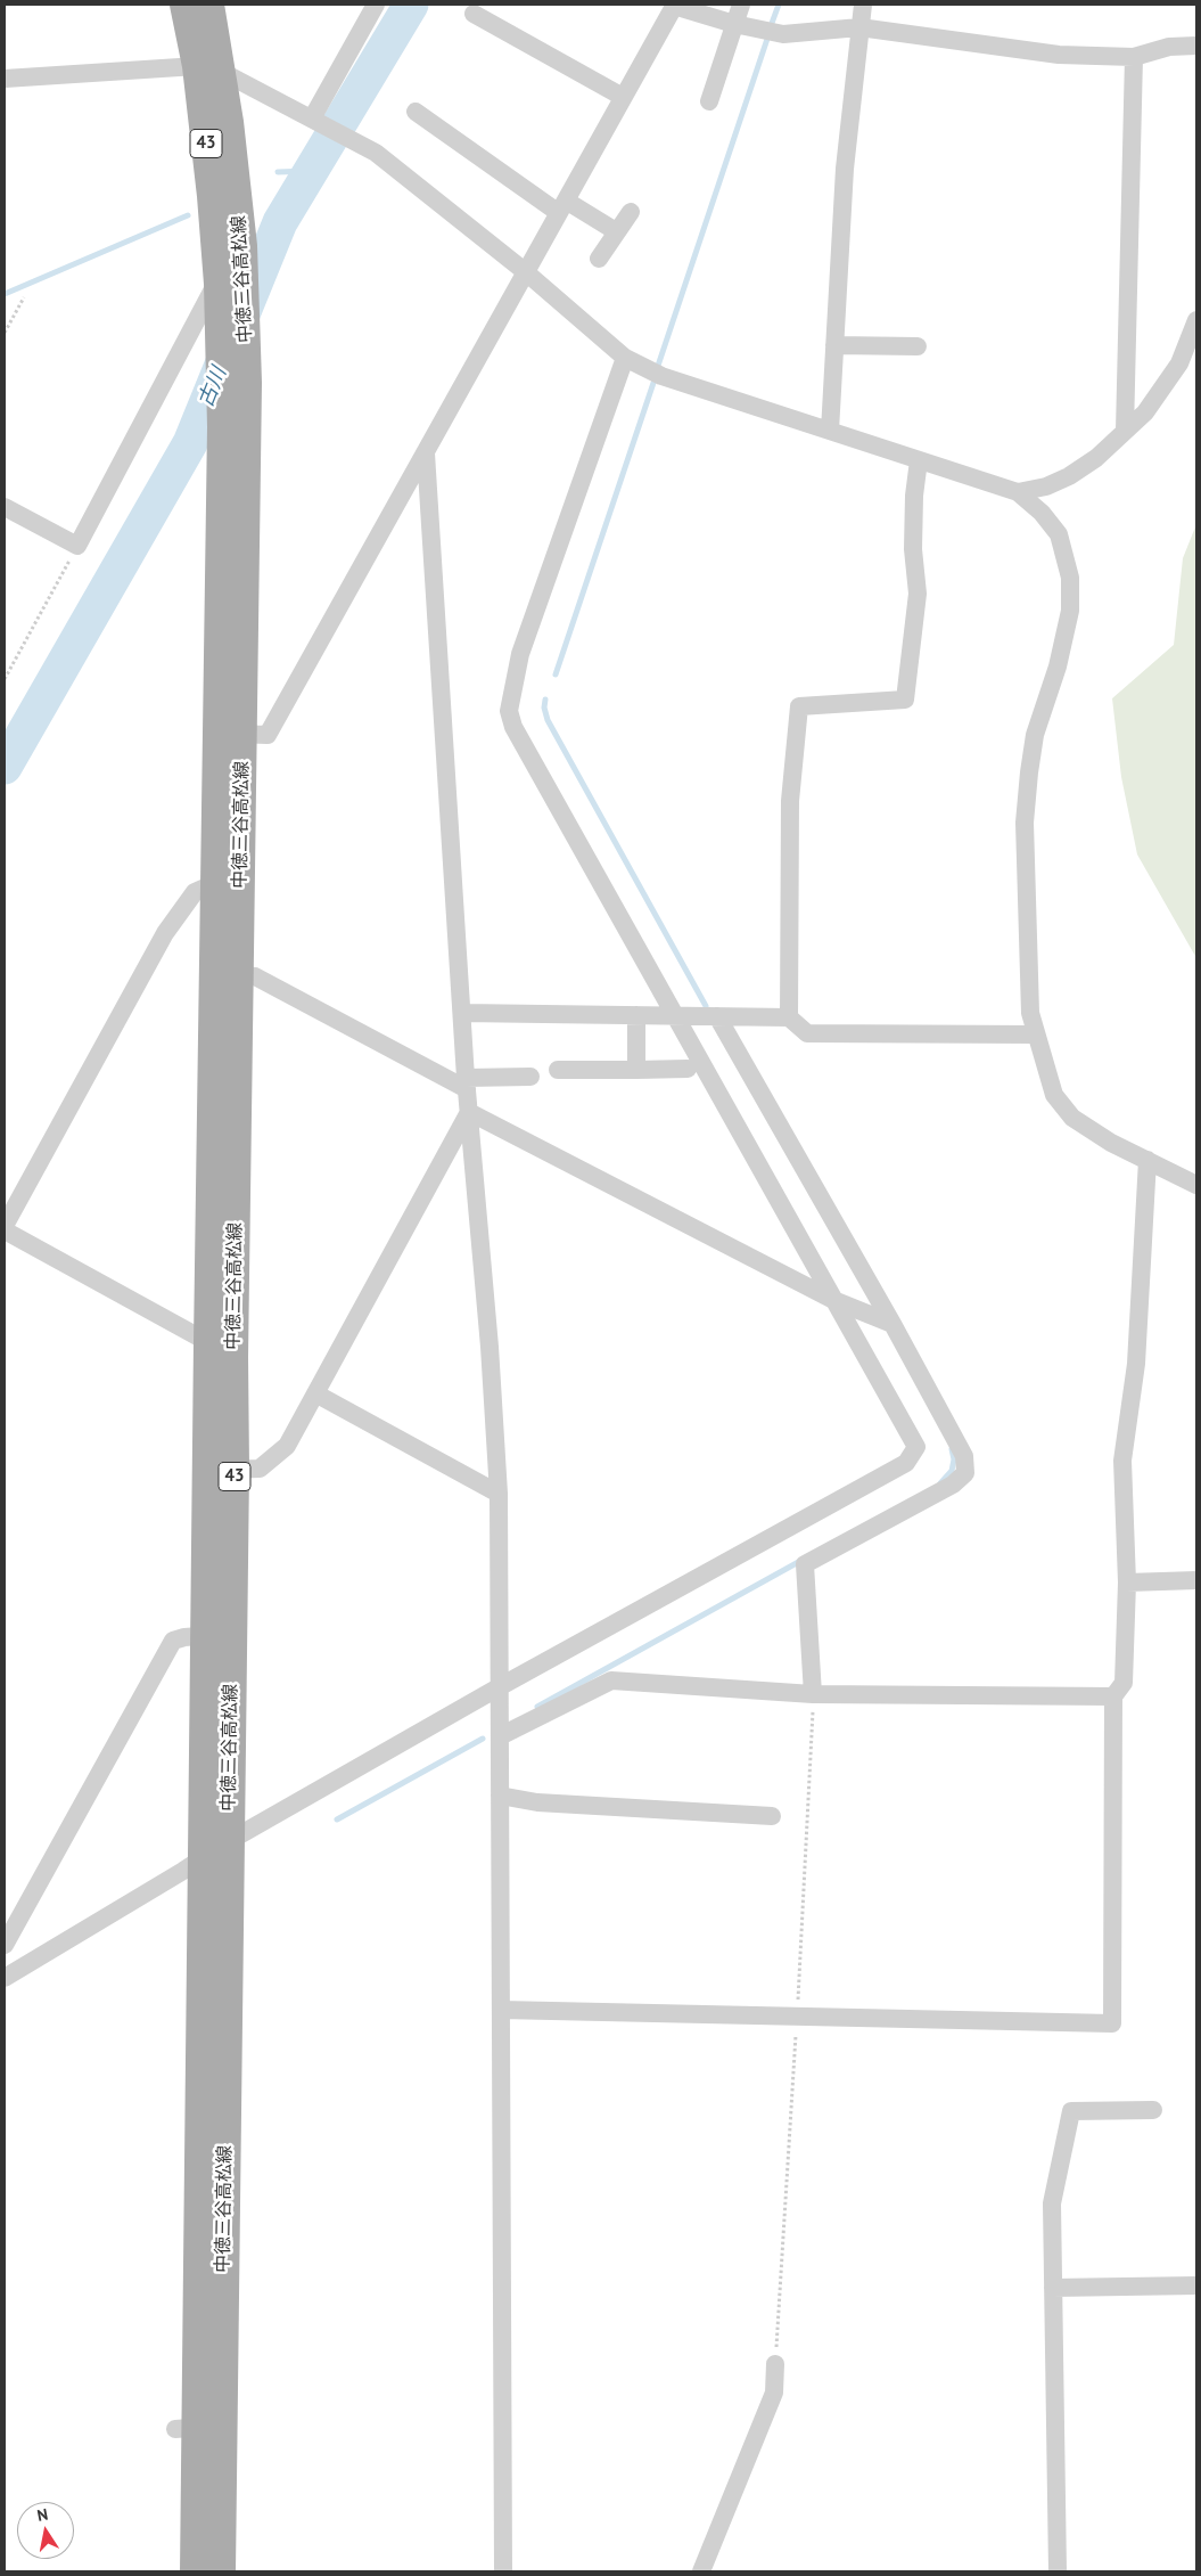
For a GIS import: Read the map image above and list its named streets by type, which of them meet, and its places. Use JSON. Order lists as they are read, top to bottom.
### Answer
{
  "streets": {
    "main road": ["43", "中徳三谷高松線"]
  },
  "water": ["古川"],
  "north": "top"
}
